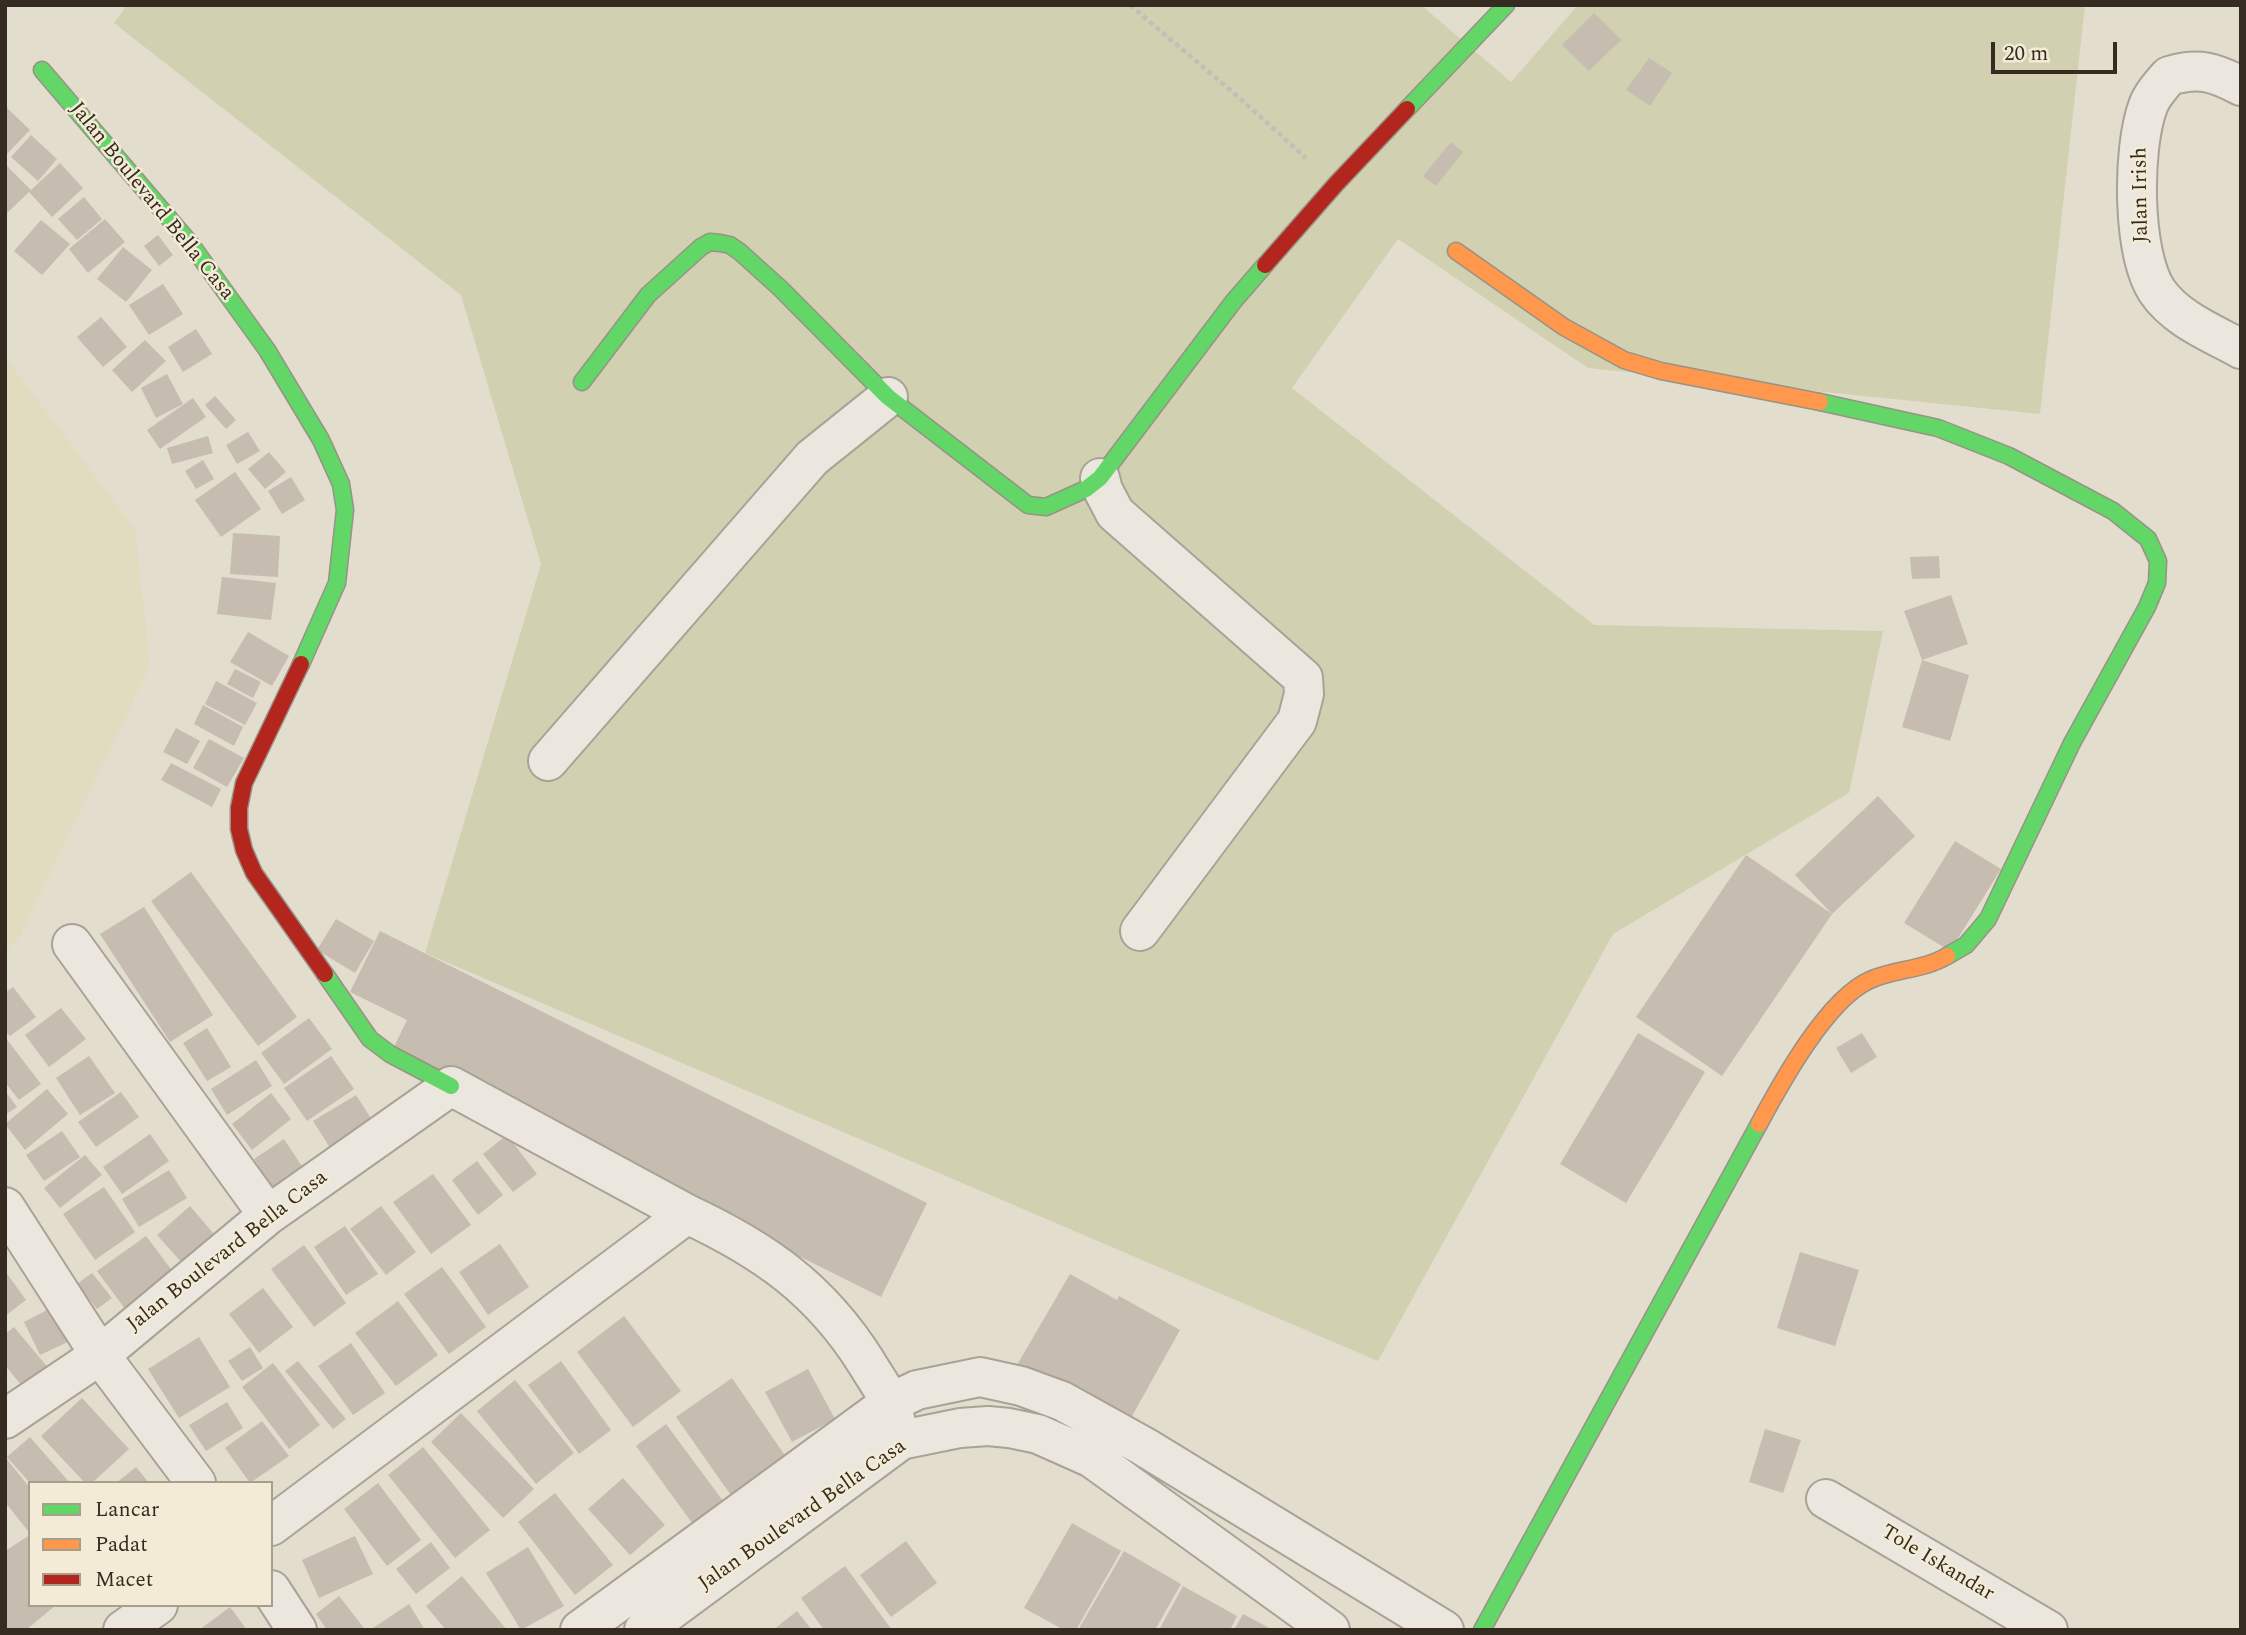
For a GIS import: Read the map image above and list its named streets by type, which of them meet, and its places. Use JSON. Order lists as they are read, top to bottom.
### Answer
{
  "streets": {
    "street": ["Jalan Irish", "Jalan Boulevard Bella Casa", "Tole Iskandar"]
  },
  "legend": ["Lancar", "Padat", "Macet"],
  "scale_bar": "20 m"
}
